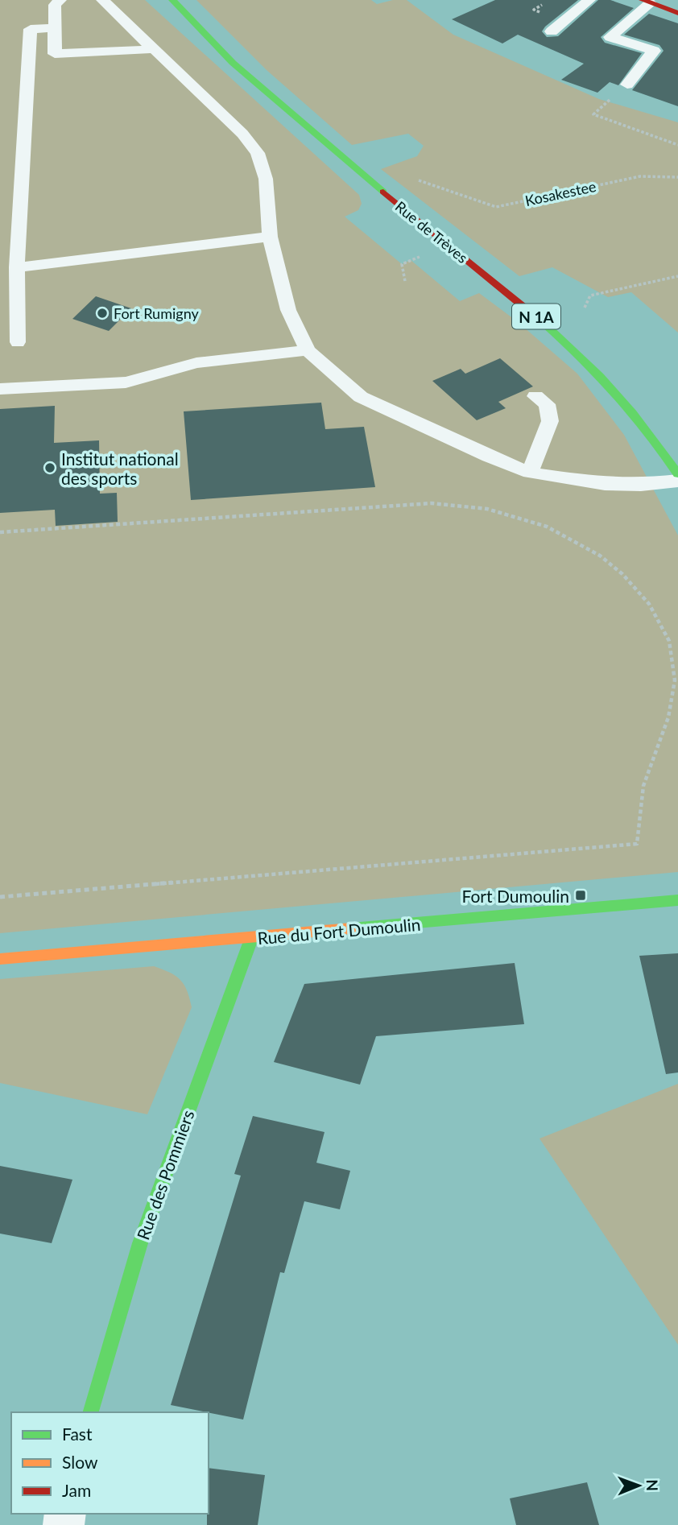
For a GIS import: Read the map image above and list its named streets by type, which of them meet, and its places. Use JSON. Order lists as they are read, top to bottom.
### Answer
{
  "streets": {
    "main road": [
      "Rue de Trèves",
      "N 1A",
      "Rue du Fort Dumoulin",
      "Rue des Pommiers"
    ],
    "path": ["Kosakestee"]
  },
  "crossings": [
    ["Rue du Fort Dumoulin", "Rue des Pommiers"]
  ],
  "places": {
    "other": ["Fort Rumigny", "Institut national des sports"],
    "transit": ["Fort Dumoulin"]
  },
  "legend": ["Fast", "Slow", "Jam"],
  "north": "right"
}
